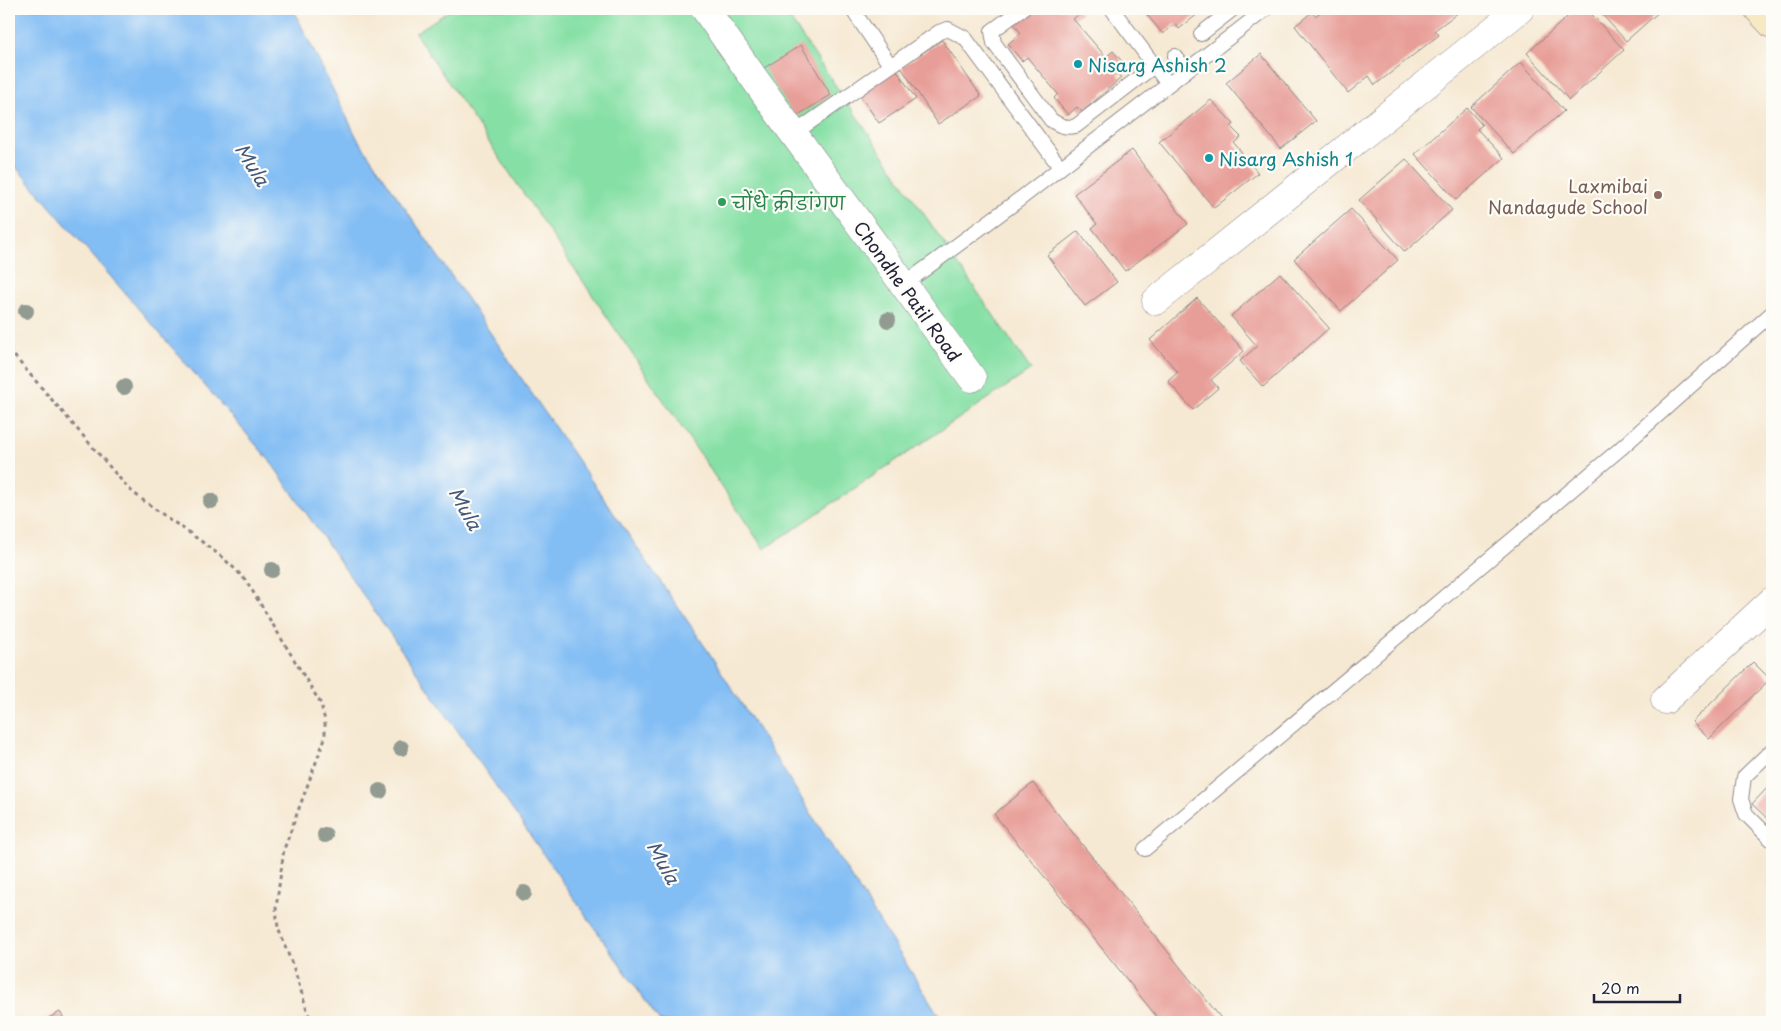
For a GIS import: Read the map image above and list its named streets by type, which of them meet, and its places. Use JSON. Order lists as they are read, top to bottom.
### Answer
{
  "streets": {
    "street": ["Chondhe Patil Road"]
  },
  "water": ["Mula"],
  "places": [
    "Nisarg Ashish 2",
    "Nisarg Ashish 1",
    "Laxmibai Nandagude School",
    "चोंधे क्रीडांगण"
  ],
  "scale_bar": "20 m"
}
